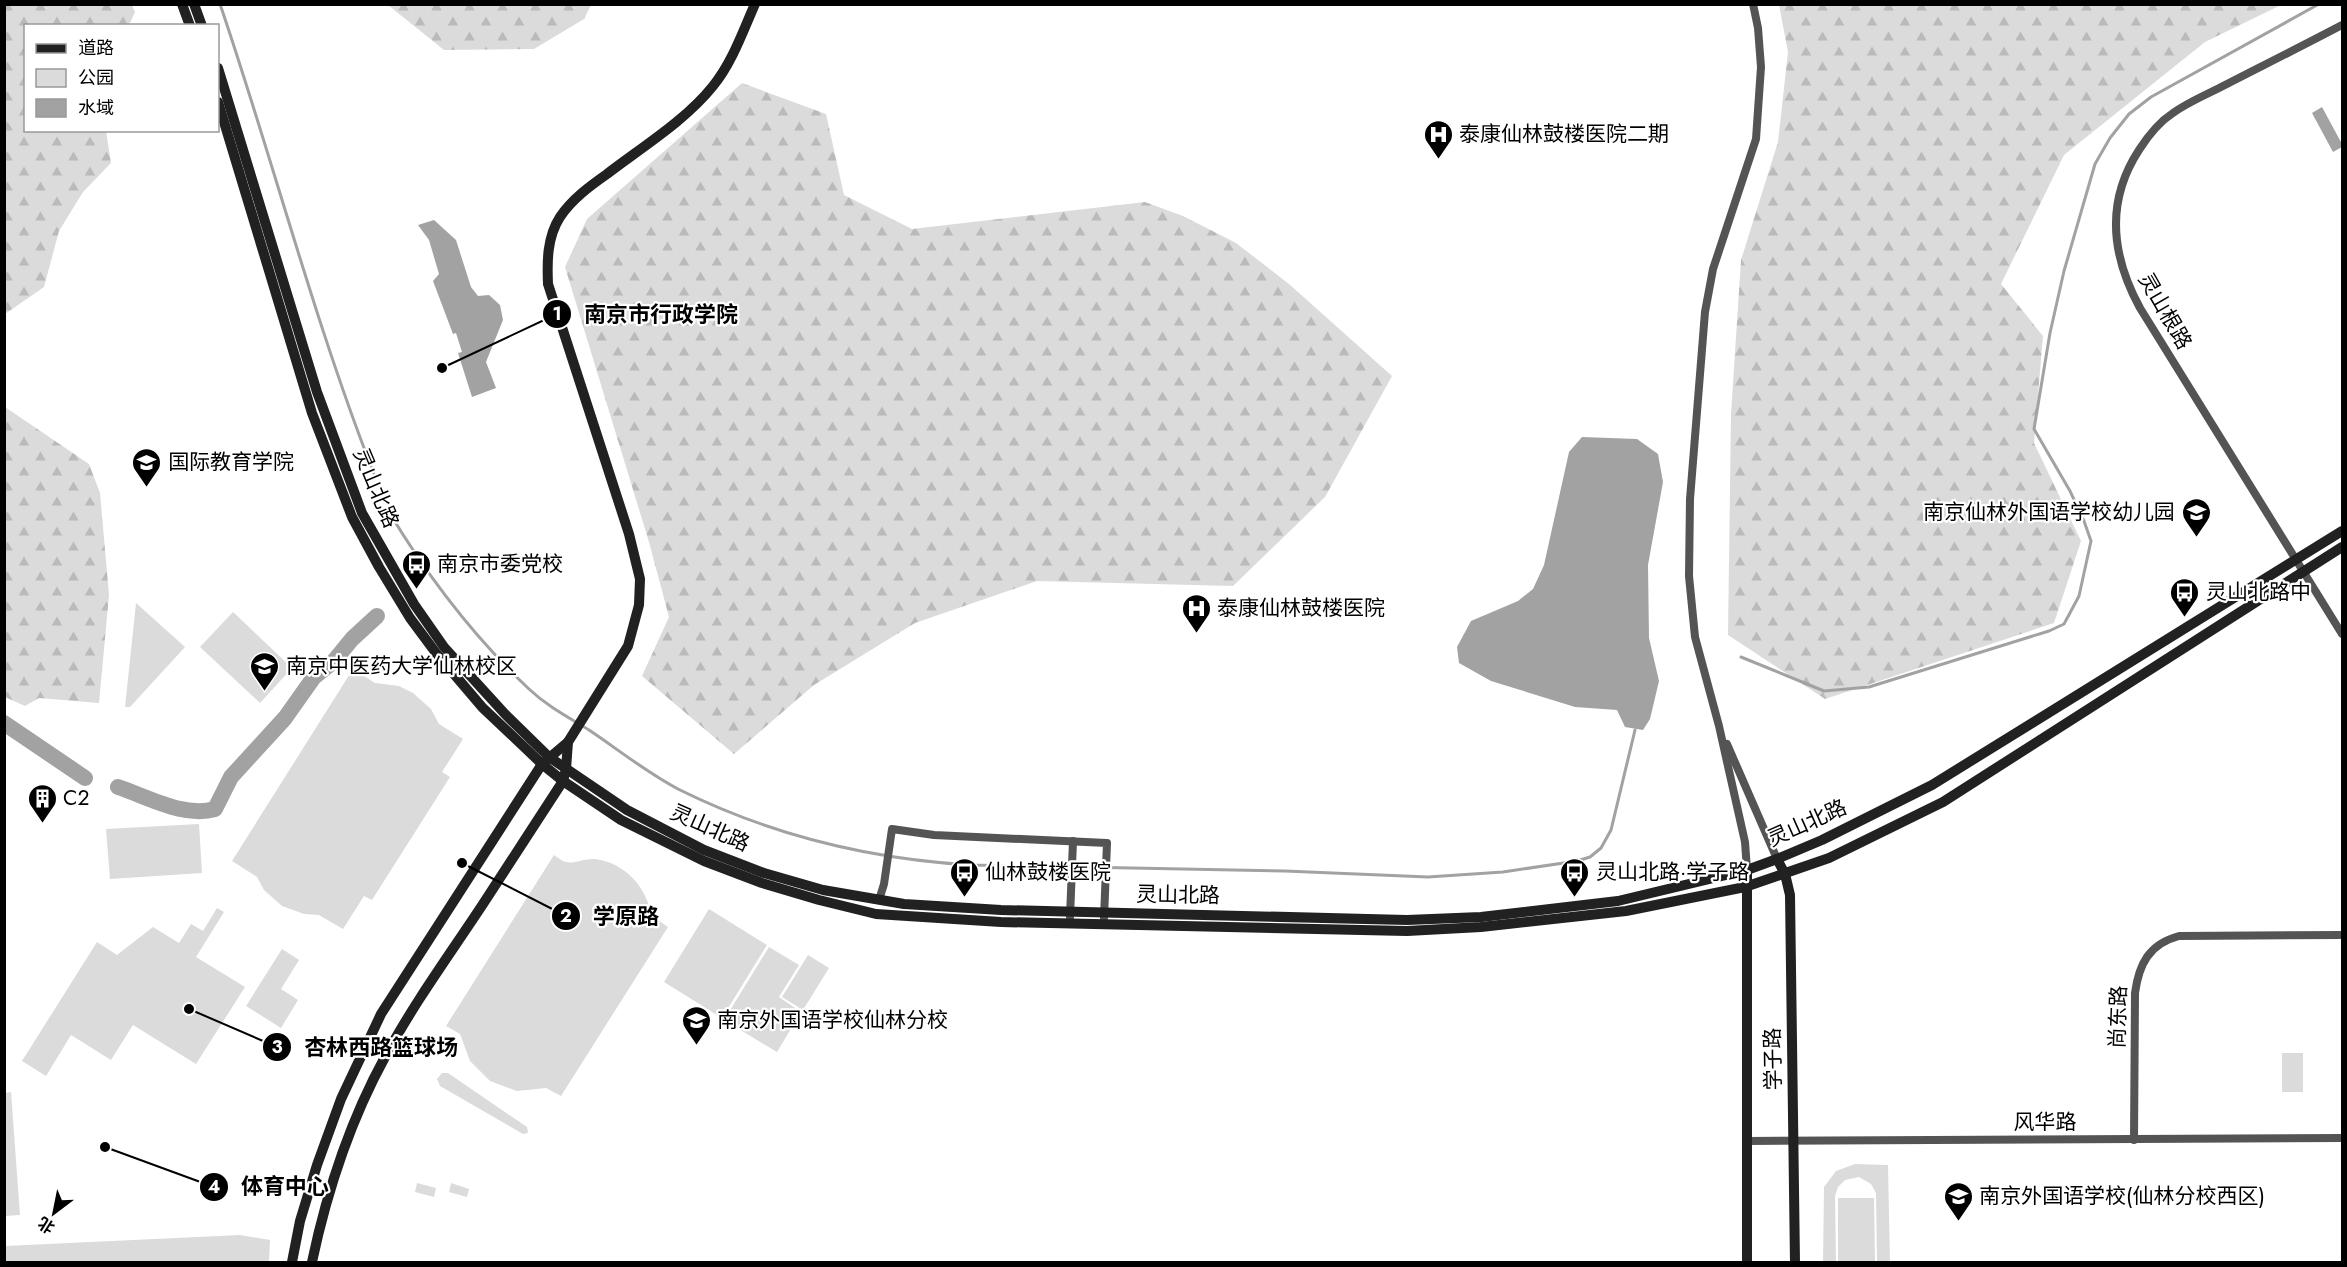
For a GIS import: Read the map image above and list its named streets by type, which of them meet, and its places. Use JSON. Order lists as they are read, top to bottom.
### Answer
{
  "streets": {
    "main road": ["灵山北路", "学子路"],
    "street": ["灵山根路", "尚东路", "风华路"]
  },
  "crossings": [
    ["灵山根路", "灵山北路"],
    ["灵山北路", "学子路"],
    ["尚东路", "风华路"],
    ["学子路", "风华路"]
  ],
  "places": {
    "hospital": ["泰康仙林鼓楼医院二期", "泰康仙林鼓楼医院"],
    "other": [
      "南京市行政学院",
      "学原路",
      "杏林西路篮球场",
      "体育中心"
    ],
    "school or university": [
      "国际教育学院",
      "南京仙林外国语学校幼儿园",
      "南京中医药大学仙林校区",
      "南京外国语学校仙林分校",
      "南京外国语学校(仙林分校西区)"
    ],
    "bus stop": [
      "南京市委党校",
      "灵山北路中",
      "仙林鼓楼医院",
      "灵山北路·学子路"
    ],
    "building": ["C2"]
  },
  "legend": ["道路", "公园", "水域"],
  "north": "bottom left"
}
